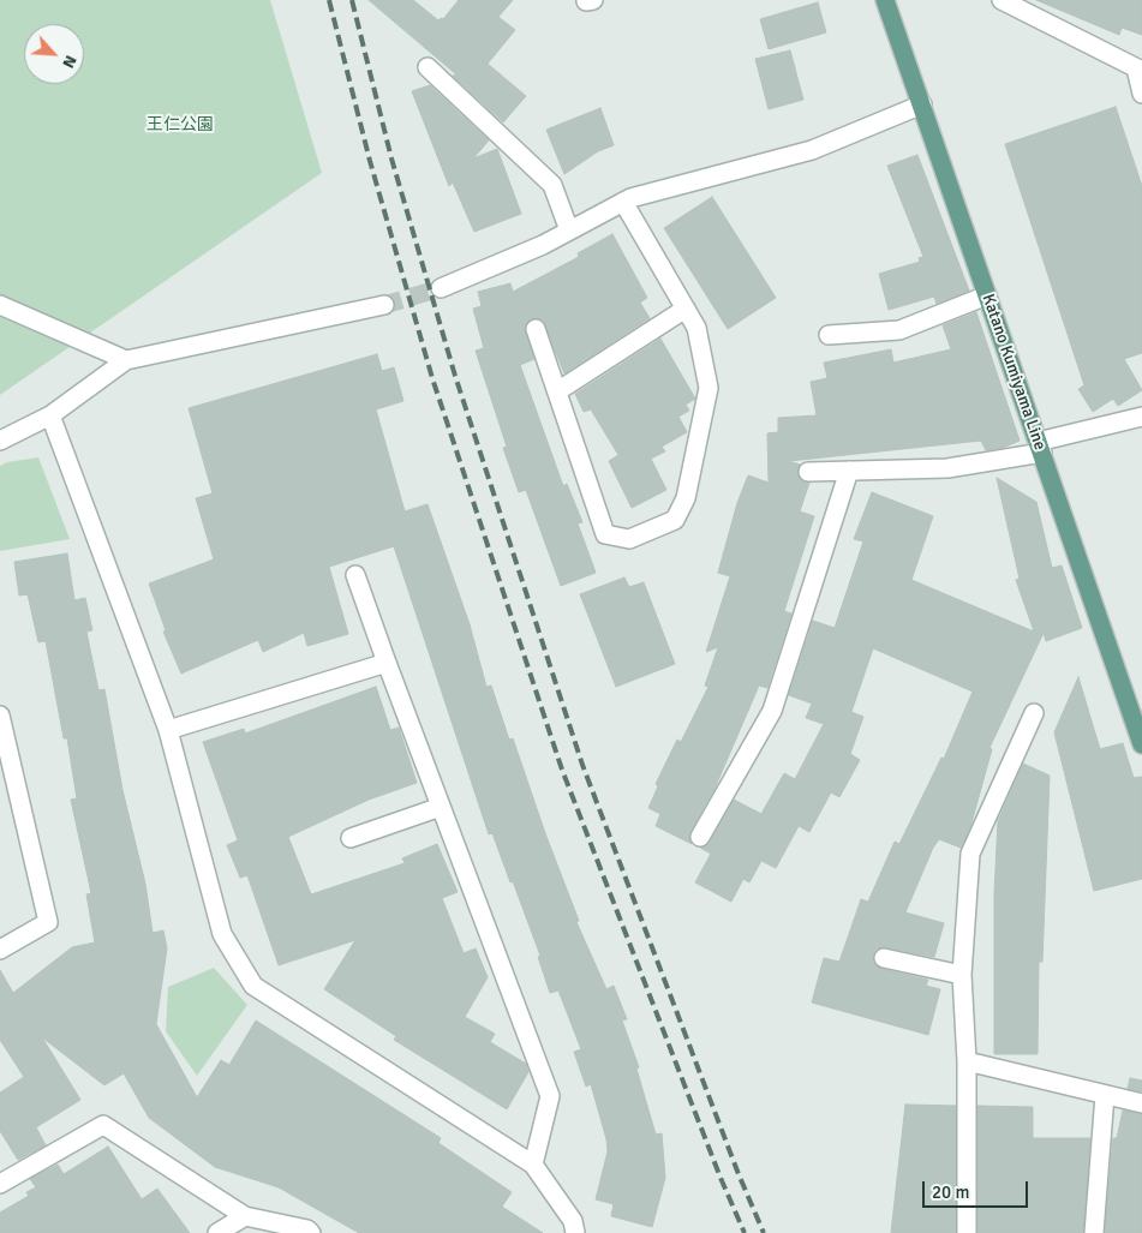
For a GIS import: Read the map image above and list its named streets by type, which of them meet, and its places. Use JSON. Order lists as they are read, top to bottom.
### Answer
{
  "streets": {
    "main road": ["Katano Kumiyama Line"]
  },
  "parks": ["王仁公園"],
  "scale_bar": "20 m",
  "north": "bottom right"
}
